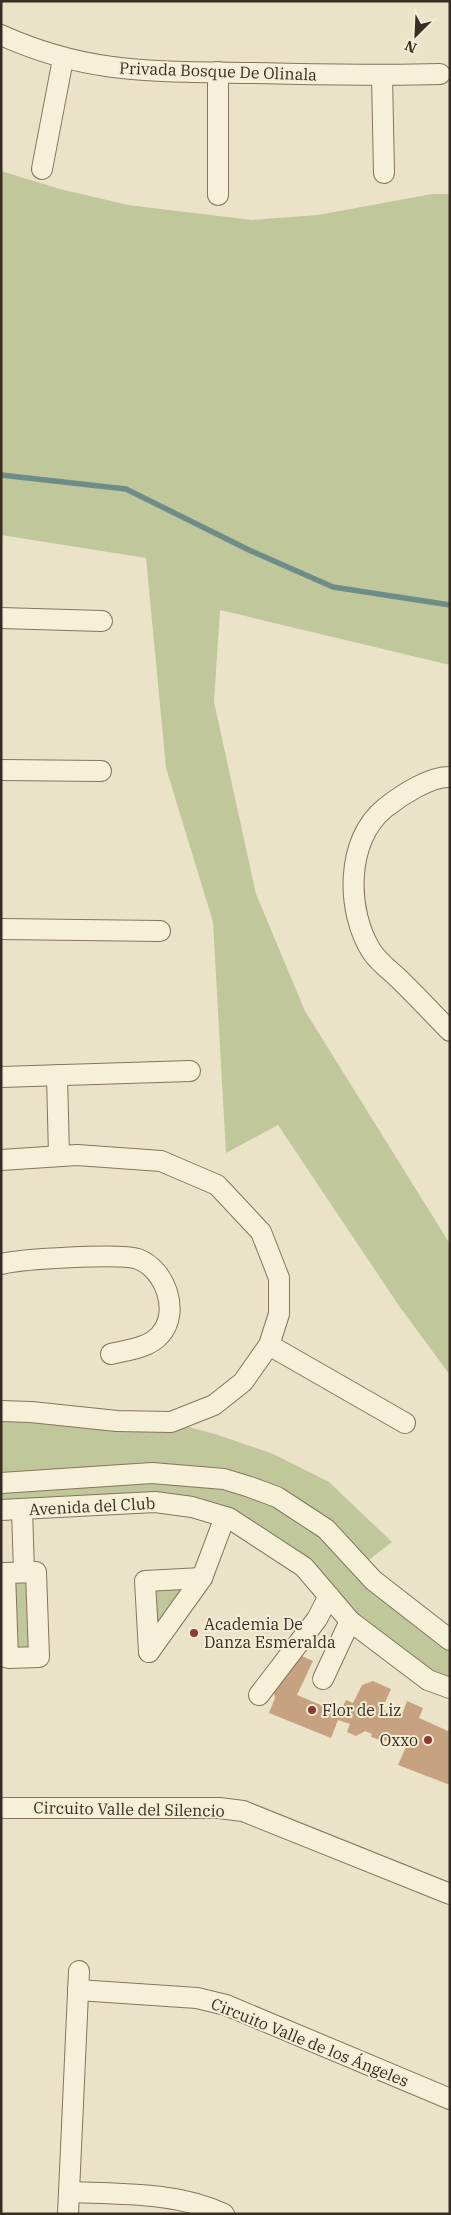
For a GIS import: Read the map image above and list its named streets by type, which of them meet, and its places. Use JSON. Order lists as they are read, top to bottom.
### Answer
{
  "streets": {
    "street": [
      "Privada Bosque De Olinala",
      "Avenida del Club",
      "Circuito Valle del Silencio",
      "Circuito Valle de los Ángeles"
    ]
  },
  "places": ["Academia De Danza Esmeralda", "Flor de Liz", "Oxxo"],
  "north": "bottom left"
}
